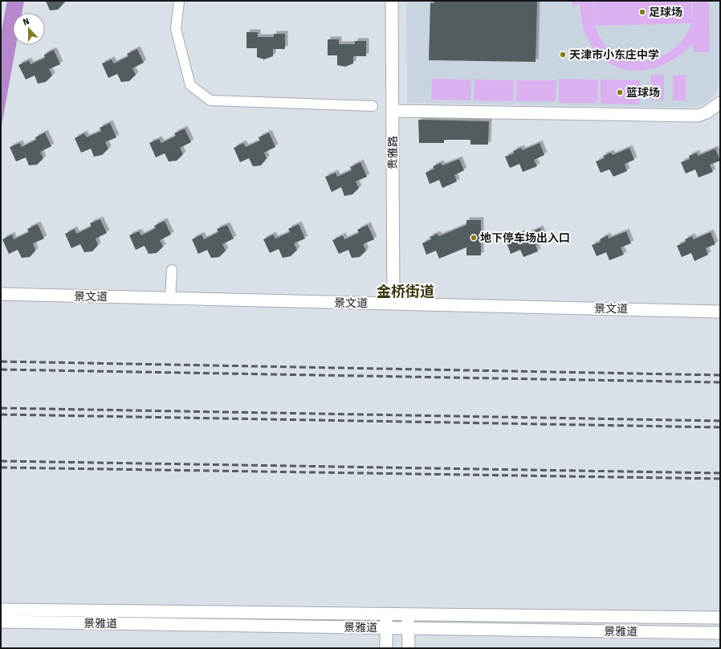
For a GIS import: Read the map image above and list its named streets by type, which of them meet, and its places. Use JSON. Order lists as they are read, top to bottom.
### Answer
{
  "streets": {
    "street": ["贵雅路", "景文道", "景雅道"]
  },
  "crossings": [
    ["贵雅路", "景文道"]
  ],
  "districts": ["金桥街道"],
  "places": [
    "足球场",
    "天津市小东庄中学",
    "篮球场",
    "地下停车场出入口"
  ],
  "north": "top"
}
